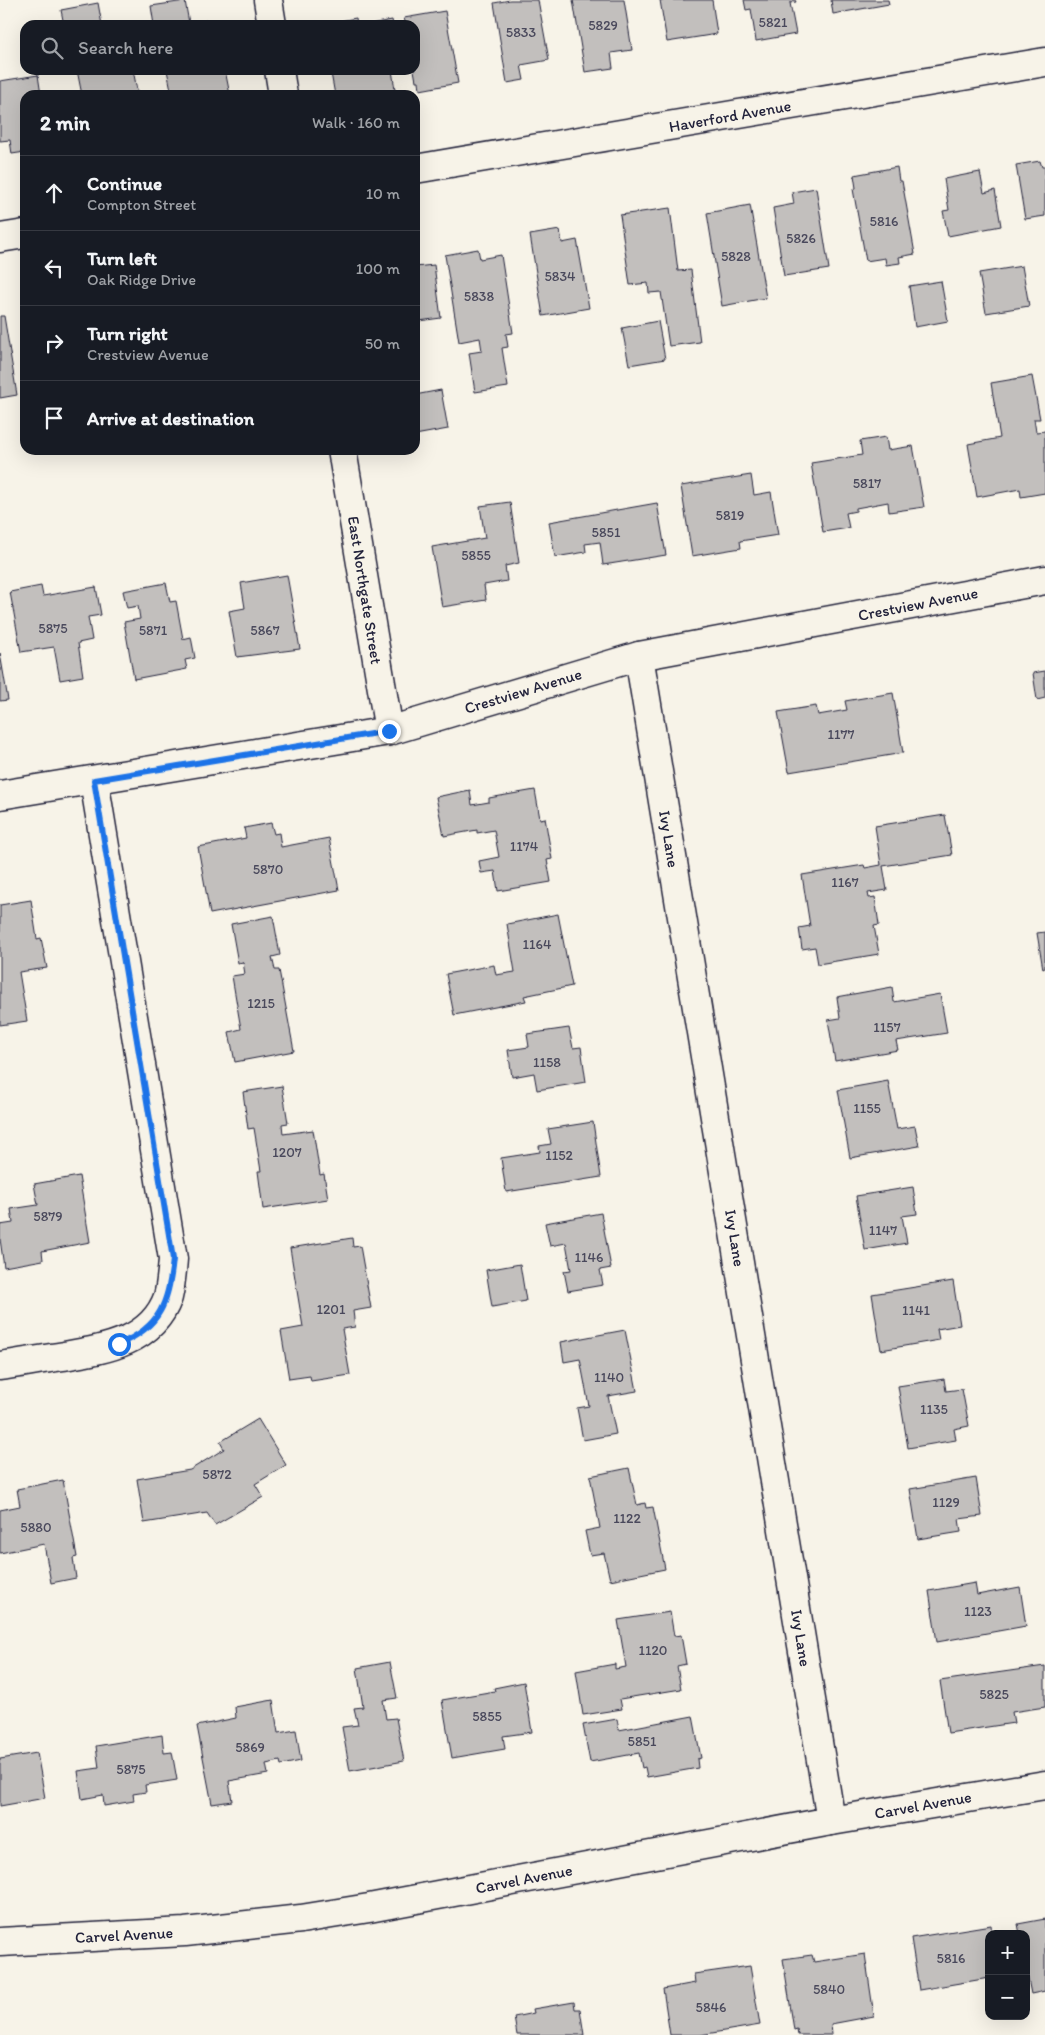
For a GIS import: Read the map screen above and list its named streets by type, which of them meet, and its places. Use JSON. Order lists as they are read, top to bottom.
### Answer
{
  "streets": {
    "street": [
      "Haverford Avenue",
      "East Northgate Street",
      "Crestview Avenue",
      "Ivy Lane",
      "Carvel Avenue"
    ]
  },
  "crossings": [
    ["East Northgate Street", "Crestview Avenue"],
    ["Crestview Avenue", "Ivy Lane"],
    ["Ivy Lane", "Carvel Avenue"]
  ],
  "house_numbers": [
    "5821",
    "5829",
    "5833",
    "5816",
    "5826",
    "5828",
    "5834",
    "5838",
    "5817",
    "5819",
    "5851",
    "5855",
    "5875",
    "5871",
    "5867",
    "1177",
    "1174",
    "5870",
    "1167",
    "1164",
    "1215",
    "1157",
    "1158",
    "1155",
    "1207",
    "1152",
    "5879",
    "1147",
    "1146",
    "1201",
    "1141",
    "1140",
    "1135",
    "5872",
    "1129",
    "1122",
    "5880",
    "1123",
    "1120",
    "5825",
    "5855",
    "5851",
    "5869",
    "5875",
    "5816",
    "5840",
    "5846"
  ],
  "page": {
    "search": "Search here",
    "heading": ["2 min", "Walk · 160 m"],
    "list": [
      ["Continue", "Compton Street", "10 m"],
      ["Turn left", "Oak Ridge Drive", "100 m"],
      ["Turn right", "Crestview Avenue", "50 m"],
      "Arrive at destination"
    ],
    "map_buttons": ["+", "−"]
  }
}
